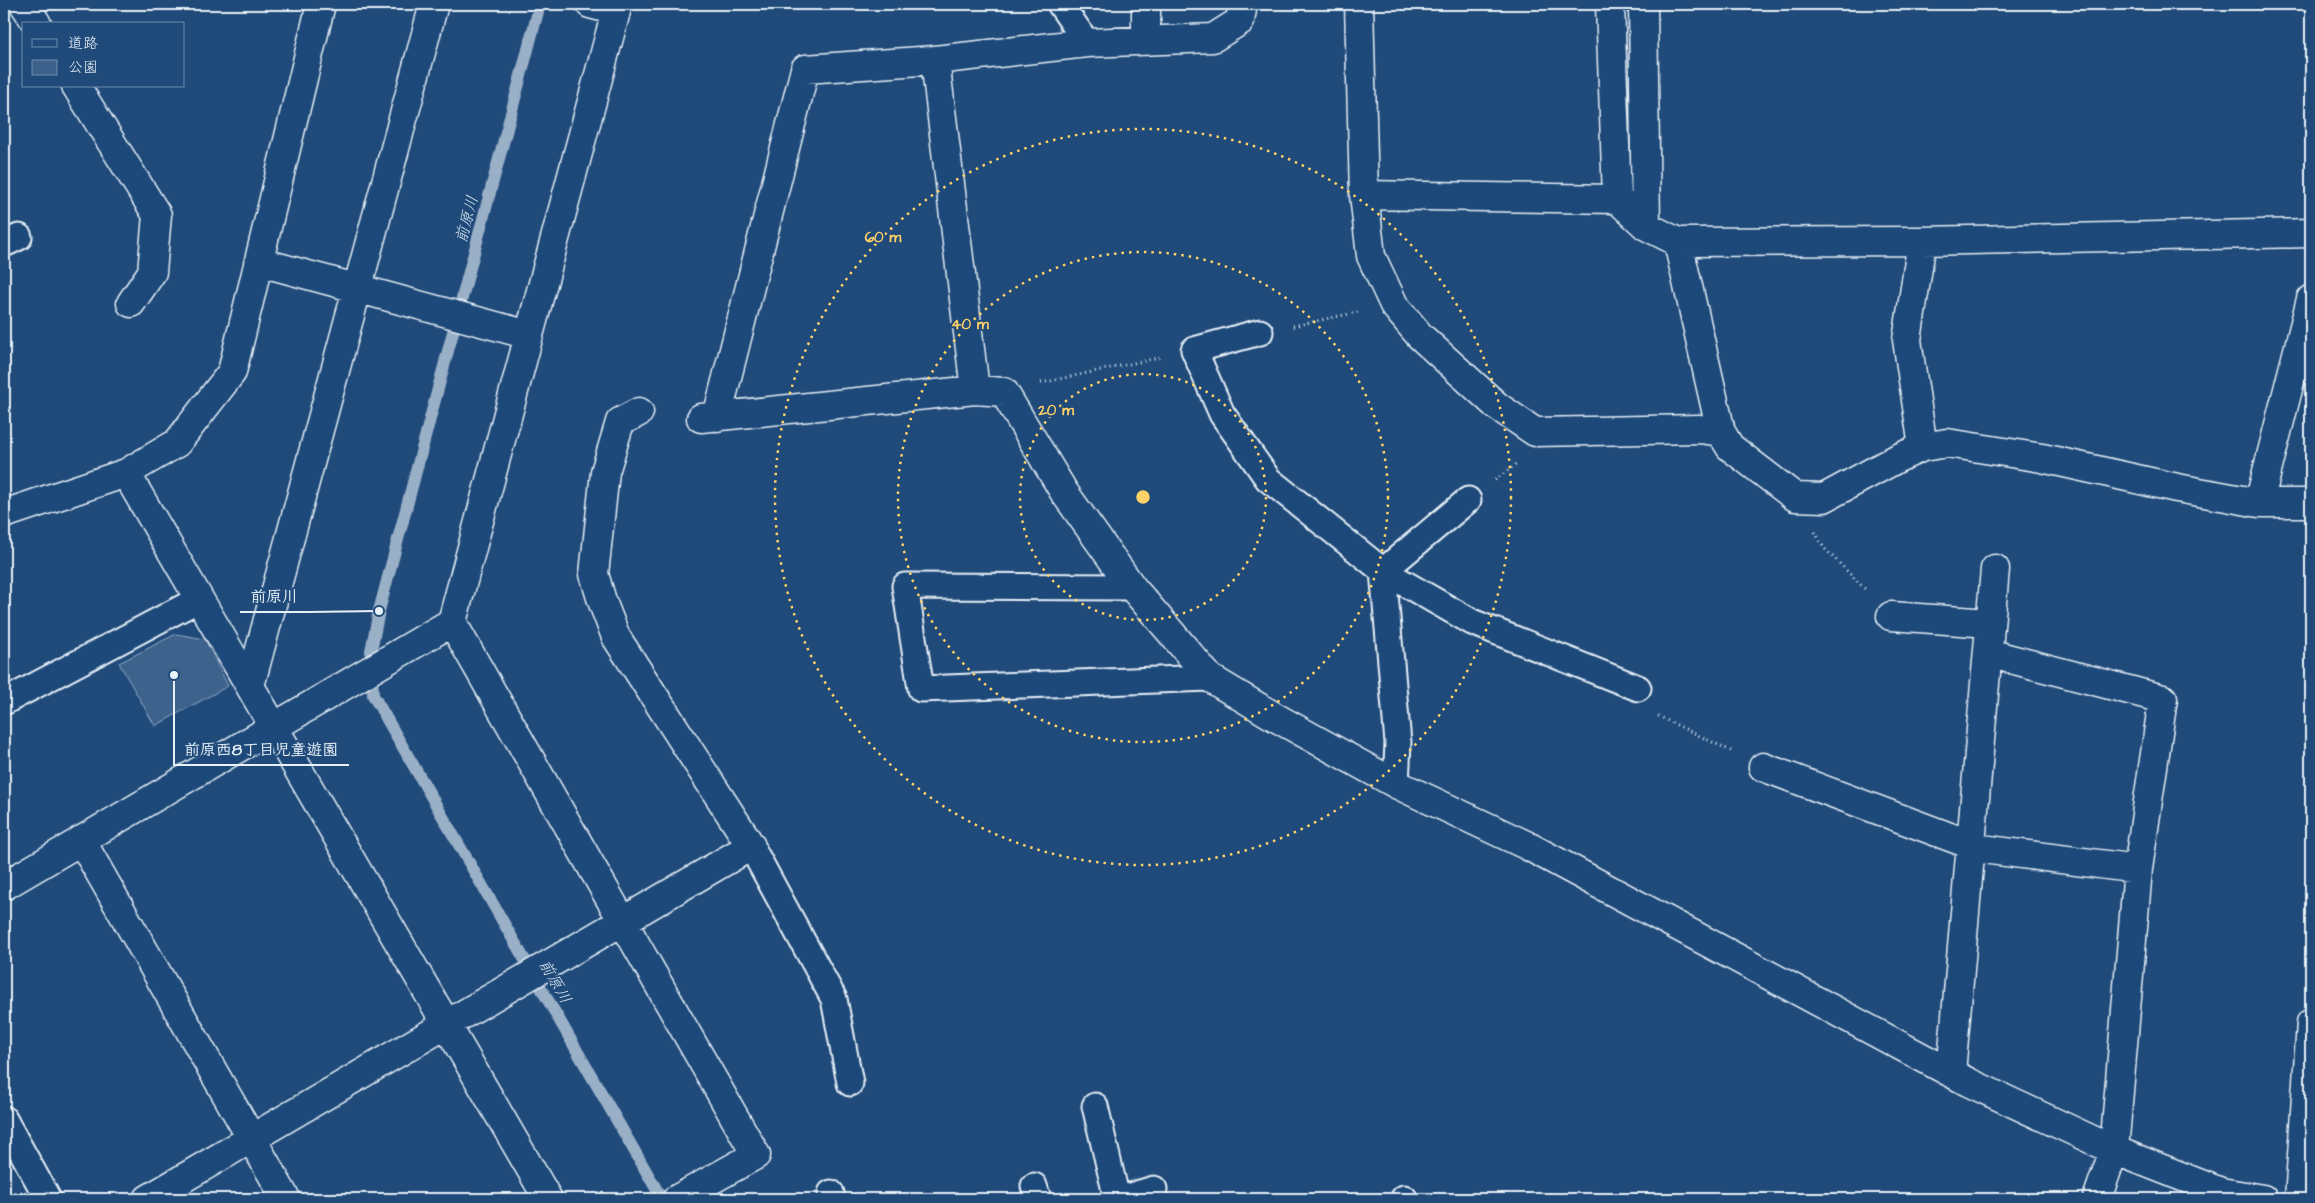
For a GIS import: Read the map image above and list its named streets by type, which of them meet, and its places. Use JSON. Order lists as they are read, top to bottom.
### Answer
{
  "water": ["前原川"],
  "places": ["前原川", "前原西8丁目児童遊園"],
  "legend": ["道路", "公園"],
  "rings": ["60 m", "40 m", "20 m"]
}
